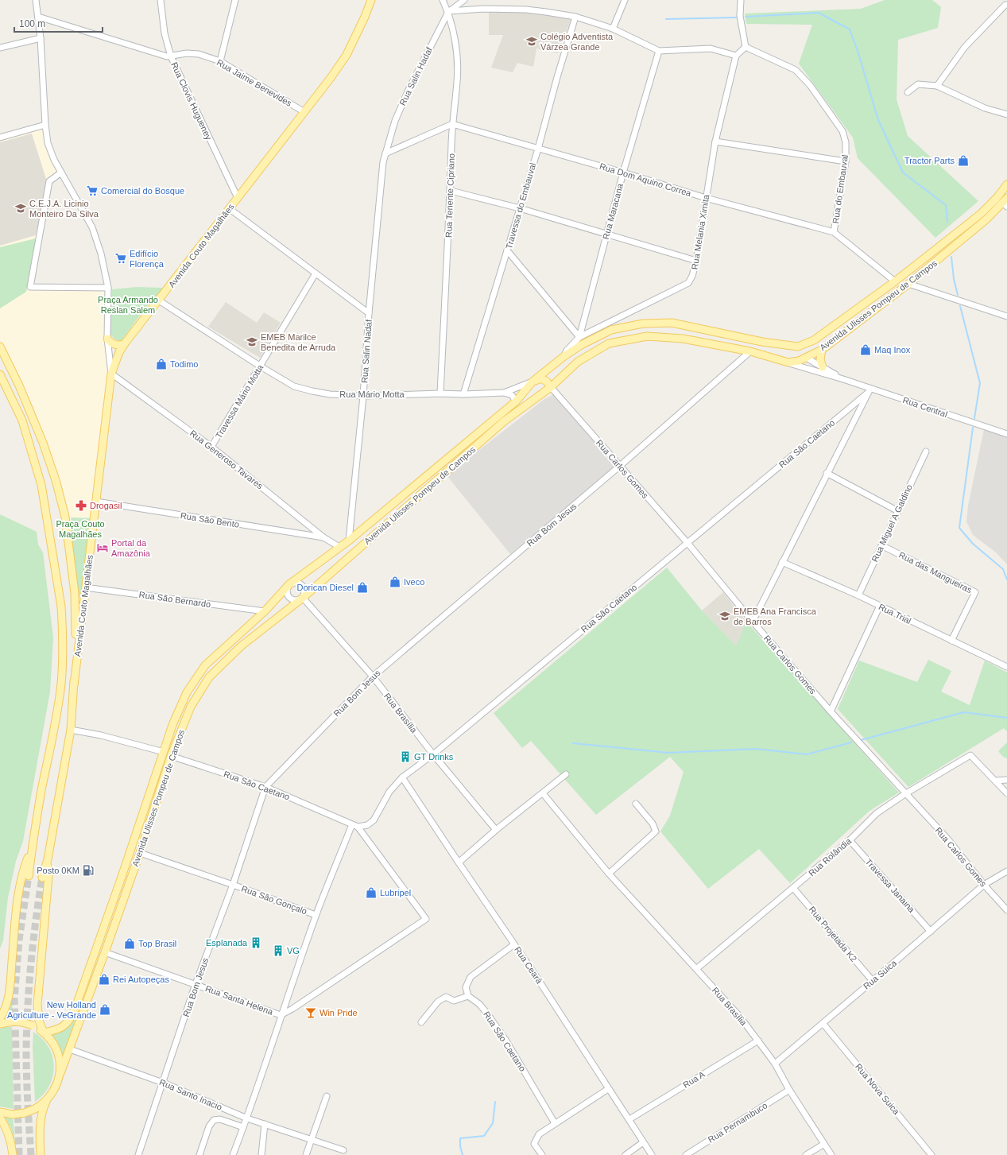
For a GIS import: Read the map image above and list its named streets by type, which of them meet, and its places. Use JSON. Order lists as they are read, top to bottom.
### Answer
{
  "streets": {
    "main road": ["Avenida Couto Magalhães", "Avenida Ulisses Pompeu de Campos"],
    "street": [
      "Rua Salin Hadaf",
      "Rua Jaime Benevides",
      "Rua Clovis Hugueney",
      "Rua Dom Aquino Correa",
      "Rua do Embauval",
      "Rua Tenente Cipriano",
      "Travessa do Embauval",
      "Rua Maracana",
      "Rua Melania Ximita",
      "Rua Salin Nadaf",
      "Rua Mário Motta",
      "Travessa Mário Motta",
      "Rua Central",
      "Rua São Caetano",
      "Rua Generoso Tavares",
      "Rua Carlos Gomes",
      "Rua São Bento",
      "Rua Miguel A Galdino",
      "Rua Bom Jesus",
      "Rua das Mangueiras",
      "Rua São Bernardo",
      "Rua Trial",
      "Rua Brasília",
      "Rua Rolândia",
      "Travessa Janaina",
      "Rua São Gonçalo",
      "Rua Projetada K2",
      "Rua Ceará",
      "Rua Suica",
      "Rua Santa Helena",
      "Rua A",
      "Rua Nova Suica",
      "Rua Santo Inacio",
      "Rua Pernambuco"
    ]
  },
  "crossings": [
    ["Rua Salin Hadaf", "Rua Tenente Cipriano"],
    ["Rua Salin Hadaf", "Rua Salin Nadaf"],
    ["Rua Jaime Benevides", "Rua Clovis Hugueney"],
    ["Rua Jaime Benevides", "Avenida Couto Magalhães"],
    ["Rua Clovis Hugueney", "Avenida Couto Magalhães"],
    ["Rua Dom Aquino Correa", "Rua do Embauval"],
    ["Rua Dom Aquino Correa", "Rua Tenente Cipriano"],
    ["Rua Dom Aquino Correa", "Travessa do Embauval"],
    ["Rua Dom Aquino Correa", "Rua Maracana"],
    ["Rua Dom Aquino Correa", "Rua Melania Ximita"],
    ["Rua Dom Aquino Correa", "Avenida Ulisses Pompeu de Campos"],
    ["Rua Tenente Cipriano", "Rua Mário Motta"],
    ["Travessa do Embauval", "Rua Mário Motta"],
    ["Rua Maracana", "Rua Melania Ximita"],
    ["Rua Melania Ximita", "Avenida Ulisses Pompeu de Campos"],
    ["Avenida Couto Magalhães", "Rua Mário Motta"],
    ["Avenida Couto Magalhães", "Rua Generoso Tavares"],
    ["Avenida Couto Magalhães", "Rua São Bento"],
    ["Avenida Couto Magalhães", "Rua São Bernardo"],
    ["Avenida Ulisses Pompeu de Campos", "Rua Salin Nadaf"],
    ["Avenida Ulisses Pompeu de Campos", "Rua Mário Motta"],
    ["Avenida Ulisses Pompeu de Campos", "Rua Central"],
    ["Avenida Ulisses Pompeu de Campos", "Rua São Caetano"],
    ["Avenida Ulisses Pompeu de Campos", "Rua Generoso Tavares"],
    ["Avenida Ulisses Pompeu de Campos", "Rua Carlos Gomes"],
    ["Avenida Ulisses Pompeu de Campos", "Rua Bom Jesus"],
    ["Avenida Ulisses Pompeu de Campos", "Rua São Bernardo"],
    ["Avenida Ulisses Pompeu de Campos", "Rua Brasília"],
    ["Avenida Ulisses Pompeu de Campos", "Rua São Gonçalo"],
    ["Avenida Ulisses Pompeu de Campos", "Rua Santa Helena"],
    ["Avenida Ulisses Pompeu de Campos", "Rua Santo Inacio"],
    ["Rua Salin Nadaf", "Rua Mário Motta"],
    ["Rua Mário Motta", "Travessa Mário Motta"],
    ["Travessa Mário Motta", "Rua Generoso Tavares"],
    ["Rua Central", "Rua São Caetano"],
    ["Rua São Caetano", "Rua Carlos Gomes"],
    ["Rua São Caetano", "Rua Bom Jesus"],
    ["Rua São Caetano", "Rua Trial"],
    ["Rua São Caetano", "Rua Brasília"],
    ["Rua São Caetano", "Rua Ceará"],
    ["Rua São Caetano", "Rua Santa Helena"],
    ["Rua Generoso Tavares", "Rua São Bento"],
    ["Rua Carlos Gomes", "Rua Bom Jesus"],
    ["Rua Carlos Gomes", "Rua Rolândia"],
    ["Rua Carlos Gomes", "Rua Suica"],
    ["Rua Miguel A Galdino", "Rua das Mangueiras"],
    ["Rua Miguel A Galdino", "Rua Trial"],
    ["Rua Bom Jesus", "Rua Brasília"],
    ["Rua Bom Jesus", "Rua São Gonçalo"],
    ["Rua Bom Jesus", "Rua Santa Helena"],
    ["Rua Bom Jesus", "Rua Santo Inacio"],
    ["Rua das Mangueiras", "Rua Trial"],
    ["Rua Brasília", "Rua Rolândia"],
    ["Rua Brasília", "Rua Suica"],
    ["Rua Brasília", "Rua A"],
    ["Rua Brasília", "Rua Pernambuco"],
    ["Rua Rolândia", "Travessa Janaina"],
    ["Rua Rolândia", "Rua Projetada K2"],
    ["Travessa Janaina", "Rua Suica"],
    ["Rua Projetada K2", "Rua Suica"],
    ["Rua Ceará", "Rua A"],
    ["Rua Suica", "Rua Nova Suica"]
  ],
  "parks": ["Praça Armando Reslan Salem", "Praça Couto Magalhães"],
  "places": {
    "school or university": [
      "Colégio Adventista Várzea Grande",
      "C.E.J.A. Licinio Monteiro Da Silva",
      "EMEB Marilce Benedita de Arruda",
      "EMEB Ana Francisca de Barros"
    ],
    "shop": [
      "Tractor Parts",
      "Maq Inox",
      "Todimo",
      "Iveco",
      "Dorican Diesel",
      "Lubripel",
      "Top Brasil",
      "Rei Autopeças",
      "New Holland Agriculture - VeGrande"
    ],
    "supermarket": ["Comercial do Bosque", "Edifício Florença"],
    "pharmacy": ["Drogasil"],
    "hotel": ["Portal da Amazônia"],
    "building": ["GT Drinks", "Esplanada", "VG"],
    "fuel station": ["Posto 0KM"],
    "bar": ["Win Pride"]
  },
  "scale_bar": "100 m"
}
